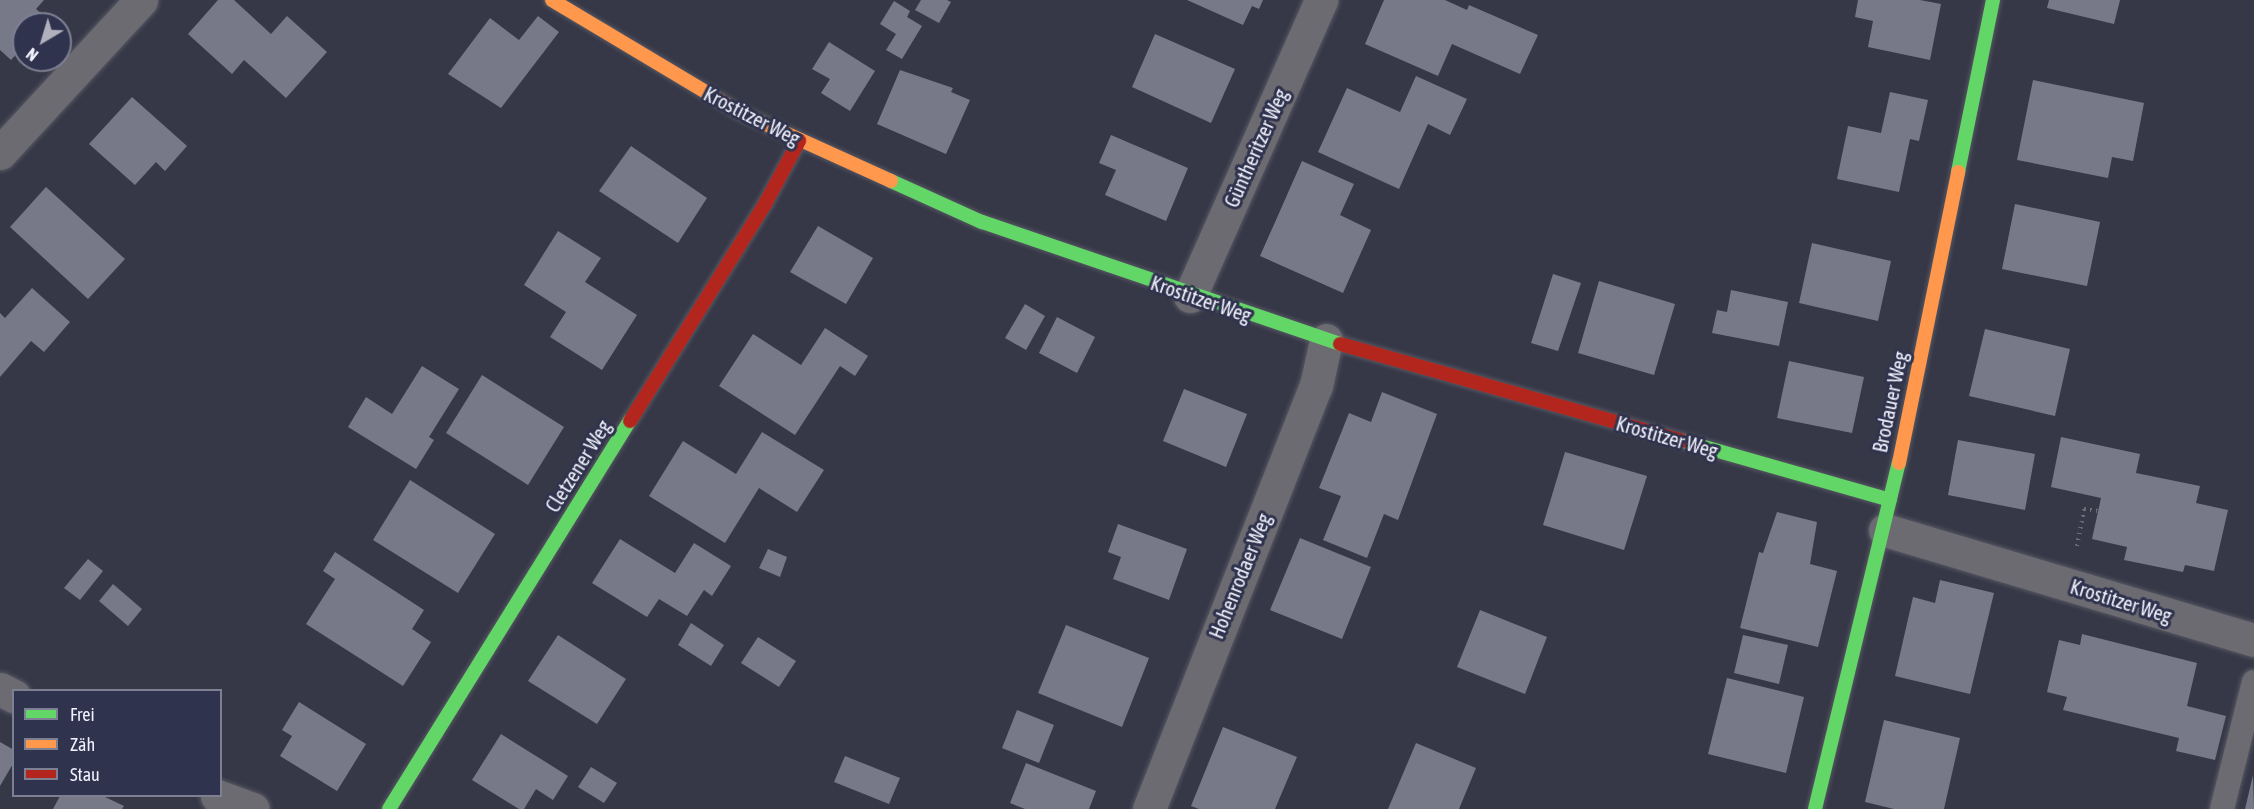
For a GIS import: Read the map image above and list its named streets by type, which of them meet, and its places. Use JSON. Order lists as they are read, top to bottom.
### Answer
{
  "streets": {
    "street": [
      "Krostitzer Weg",
      "Güntheritzer Weg",
      "Brodauer Weg",
      "Cletzener Weg",
      "Hohenrodaer Weg"
    ]
  },
  "crossings": [
    ["Krostitzer Weg", "Güntheritzer Weg"],
    ["Krostitzer Weg", "Brodauer Weg"],
    ["Krostitzer Weg", "Cletzener Weg"],
    ["Krostitzer Weg", "Hohenrodaer Weg"]
  ],
  "legend": ["Frei", "Zäh", "Stau"],
  "north": "bottom left"
}
